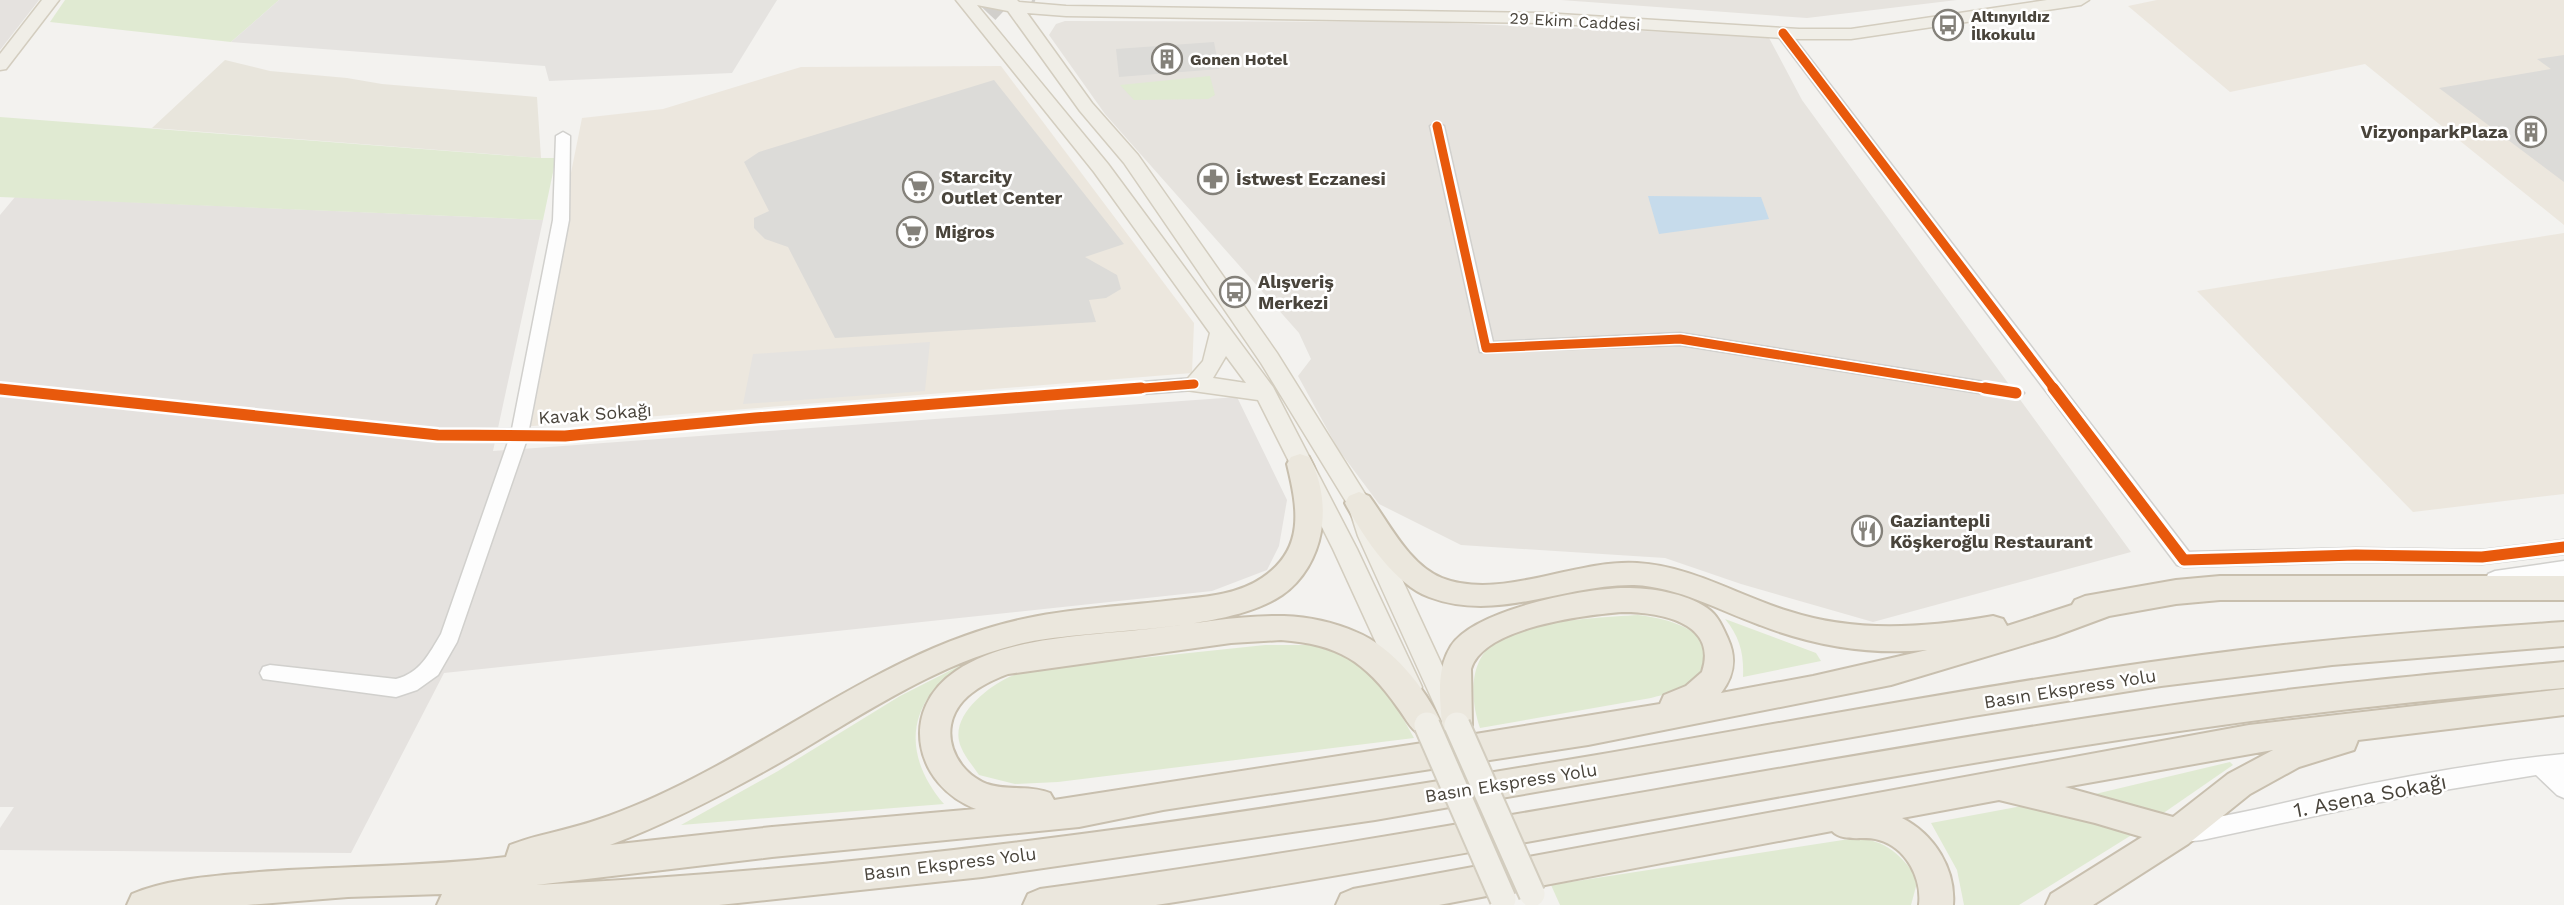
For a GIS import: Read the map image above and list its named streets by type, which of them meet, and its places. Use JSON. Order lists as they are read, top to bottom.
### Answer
{
  "streets": {
    "highway": ["Basın Ekspress Yolu"],
    "main road": ["29 Ekim Caddesi"],
    "street": ["Kavak Sokağı", "1. Asena Sokağı"]
  },
  "places": {
    "bus stop": ["Altınyıldız İlkokulu", "Alışveriş Merkezi"],
    "building": ["Gonen Hotel", "VizyonparkPlaza"],
    "pharmacy": ["İstwest Eczanesi"],
    "supermarket": ["Starcity Outlet Center", "Migros"],
    "restaurant": ["Gaziantepli Köşkeroğlu Restaurant"]
  }
}
